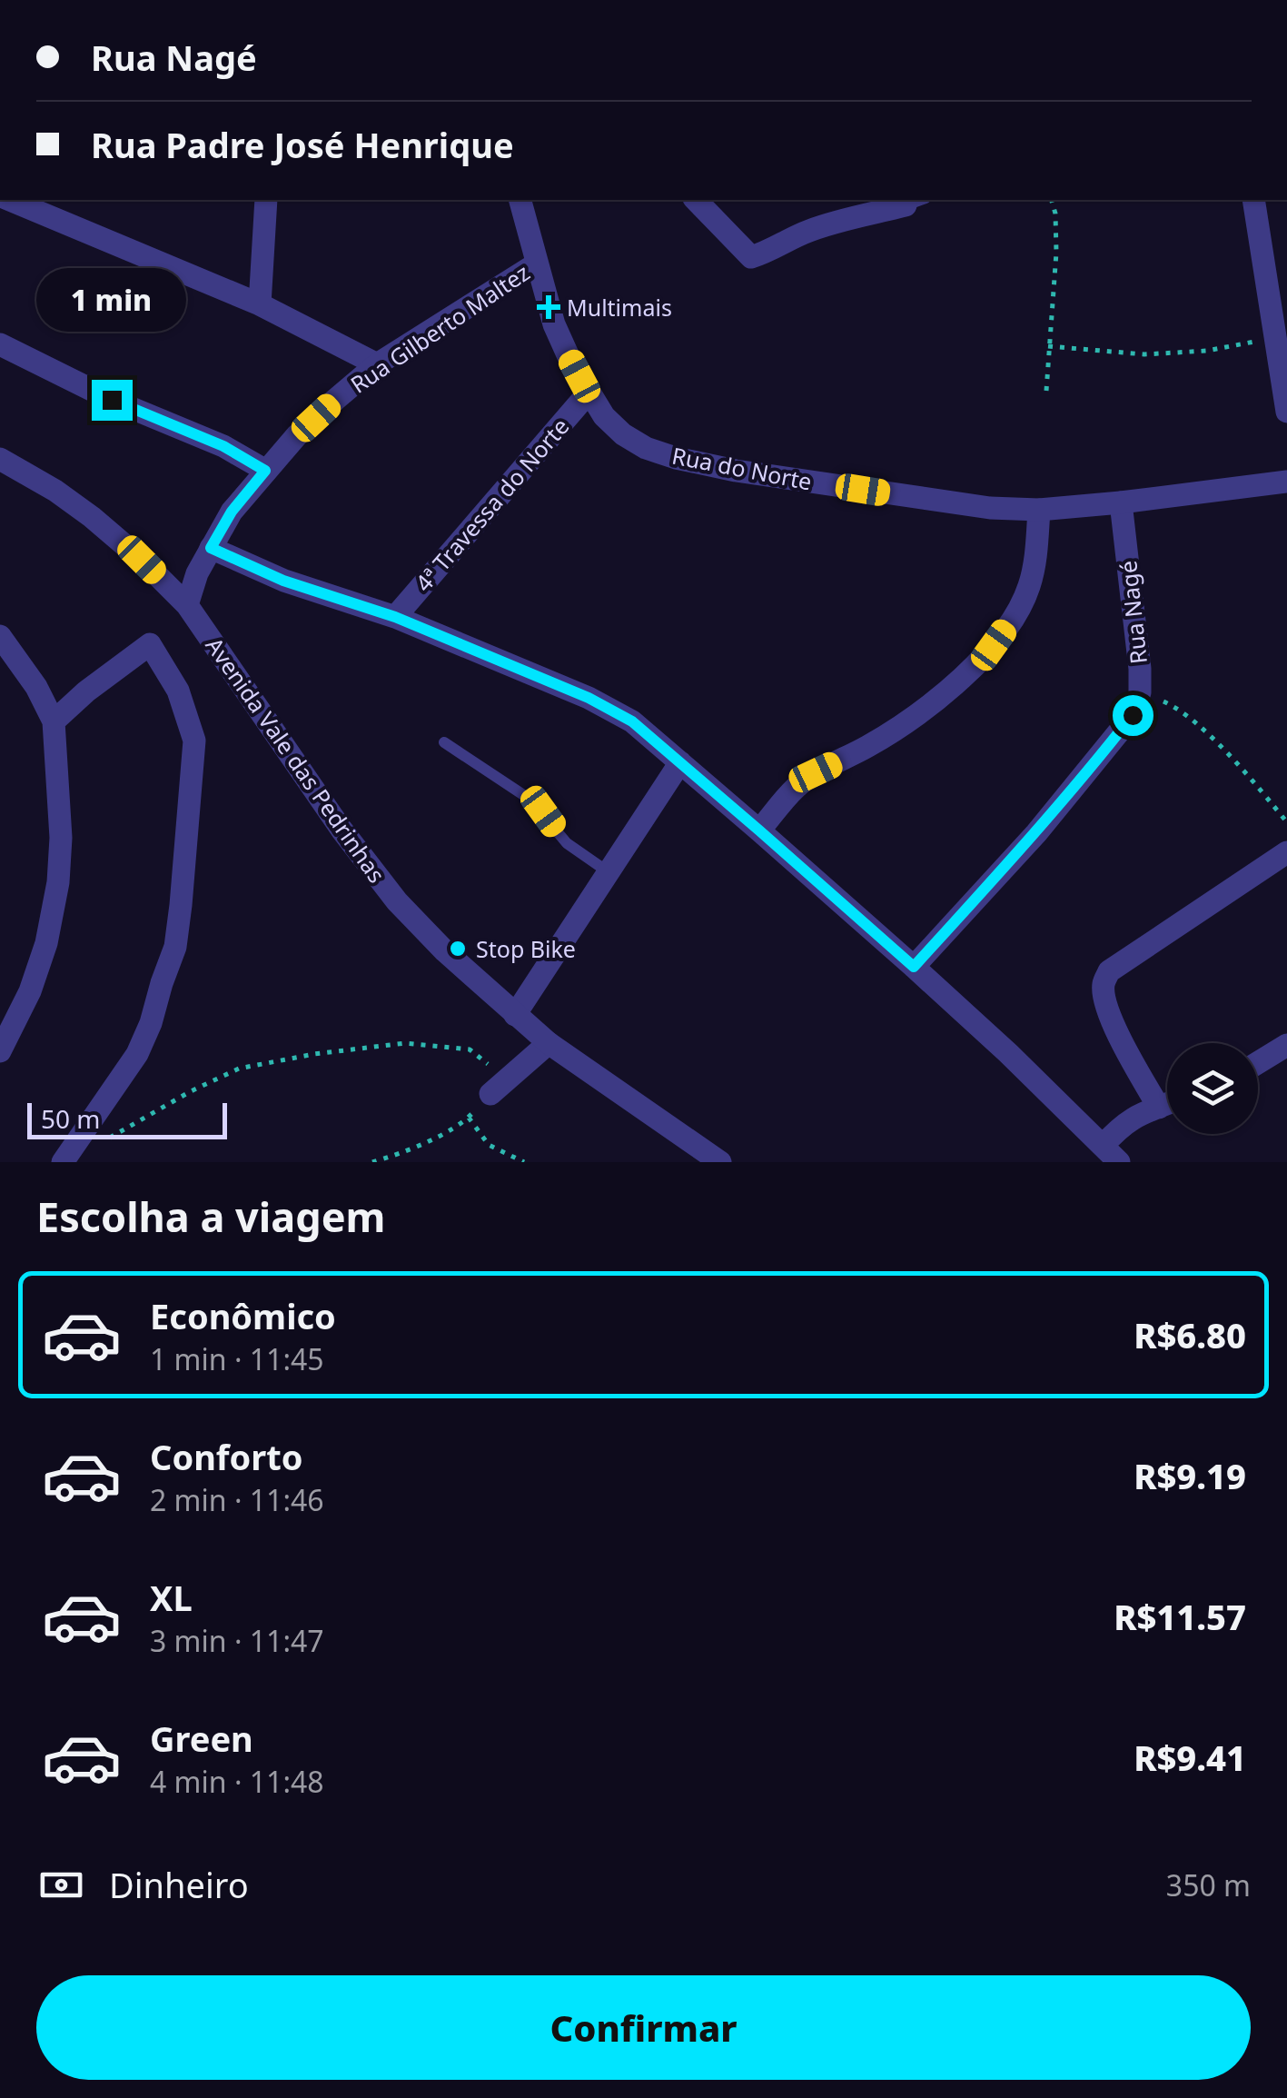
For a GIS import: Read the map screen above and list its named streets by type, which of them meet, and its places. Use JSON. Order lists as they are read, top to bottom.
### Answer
{
  "streets": {
    "street": [
      "Rua Gilberto Maltez",
      "Rua do Norte",
      "4ª Travessa do Norte",
      "Rua Nagé",
      "Avenida Vale das Pedrinhas"
    ]
  },
  "crossings": [
    ["Rua Gilberto Maltez", "Rua do Norte"],
    ["Rua do Norte", "4ª Travessa do Norte"],
    ["Rua do Norte", "Rua Nagé"]
  ],
  "places": {
    "health": ["Multimais"],
    "other": ["Stop Bike"]
  },
  "scale_bar": "50 m",
  "page": {
    "banner": ["Rua Nagé", "Rua Padre José Henrique"],
    "bubble": "1 min",
    "scale": "50 m",
    "heading": "Escolha a viagem",
    "list": [
      {
        "name": "Econômico",
        "note": "1 min · 11:45",
        "value": "R$6.80"
      },
      {
        "name": "Conforto",
        "note": "2 min · 11:46",
        "value": "R$9.19"
      },
      {
        "name": "XL",
        "note": "3 min · 11:47",
        "value": "R$11.57"
      },
      {
        "name": "Green",
        "note": "4 min · 11:48",
        "value": "R$9.41"
      }
    ],
    "pay": ["Dinheiro", "350 m"],
    "buttons": "Confirmar"
  }
}
